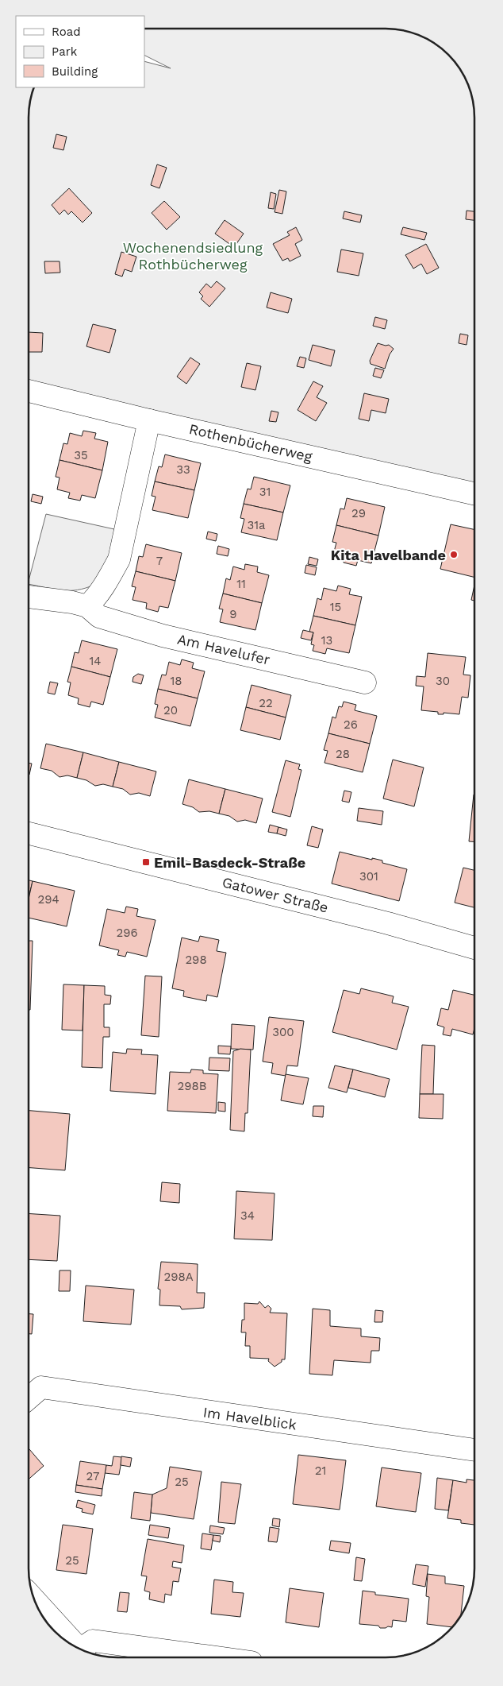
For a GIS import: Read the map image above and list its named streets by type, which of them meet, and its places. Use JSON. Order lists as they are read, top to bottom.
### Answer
{
  "streets": {
    "street": [
      "Rothenbücherweg",
      "Am Havelufer",
      "Gatower Straße",
      "Im Havelblick"
    ]
  },
  "parks": ["Wochenendsiedlung Rothbücherweg"],
  "places": {
    "other": ["Kita Havelbande"],
    "transit": ["Emil-Basdeck-Straße"]
  },
  "house_numbers": [
    "35",
    "33",
    "31",
    "29",
    "31a",
    "7",
    "11",
    "15",
    "9",
    "13",
    "14",
    "18",
    "30",
    "22",
    "20",
    "26",
    "28",
    "301",
    "294",
    "296",
    "298",
    "300",
    "298B",
    "34",
    "298A",
    "21",
    "27",
    "25",
    "25"
  ],
  "legend": ["Road", "Park", "Building"]
}
